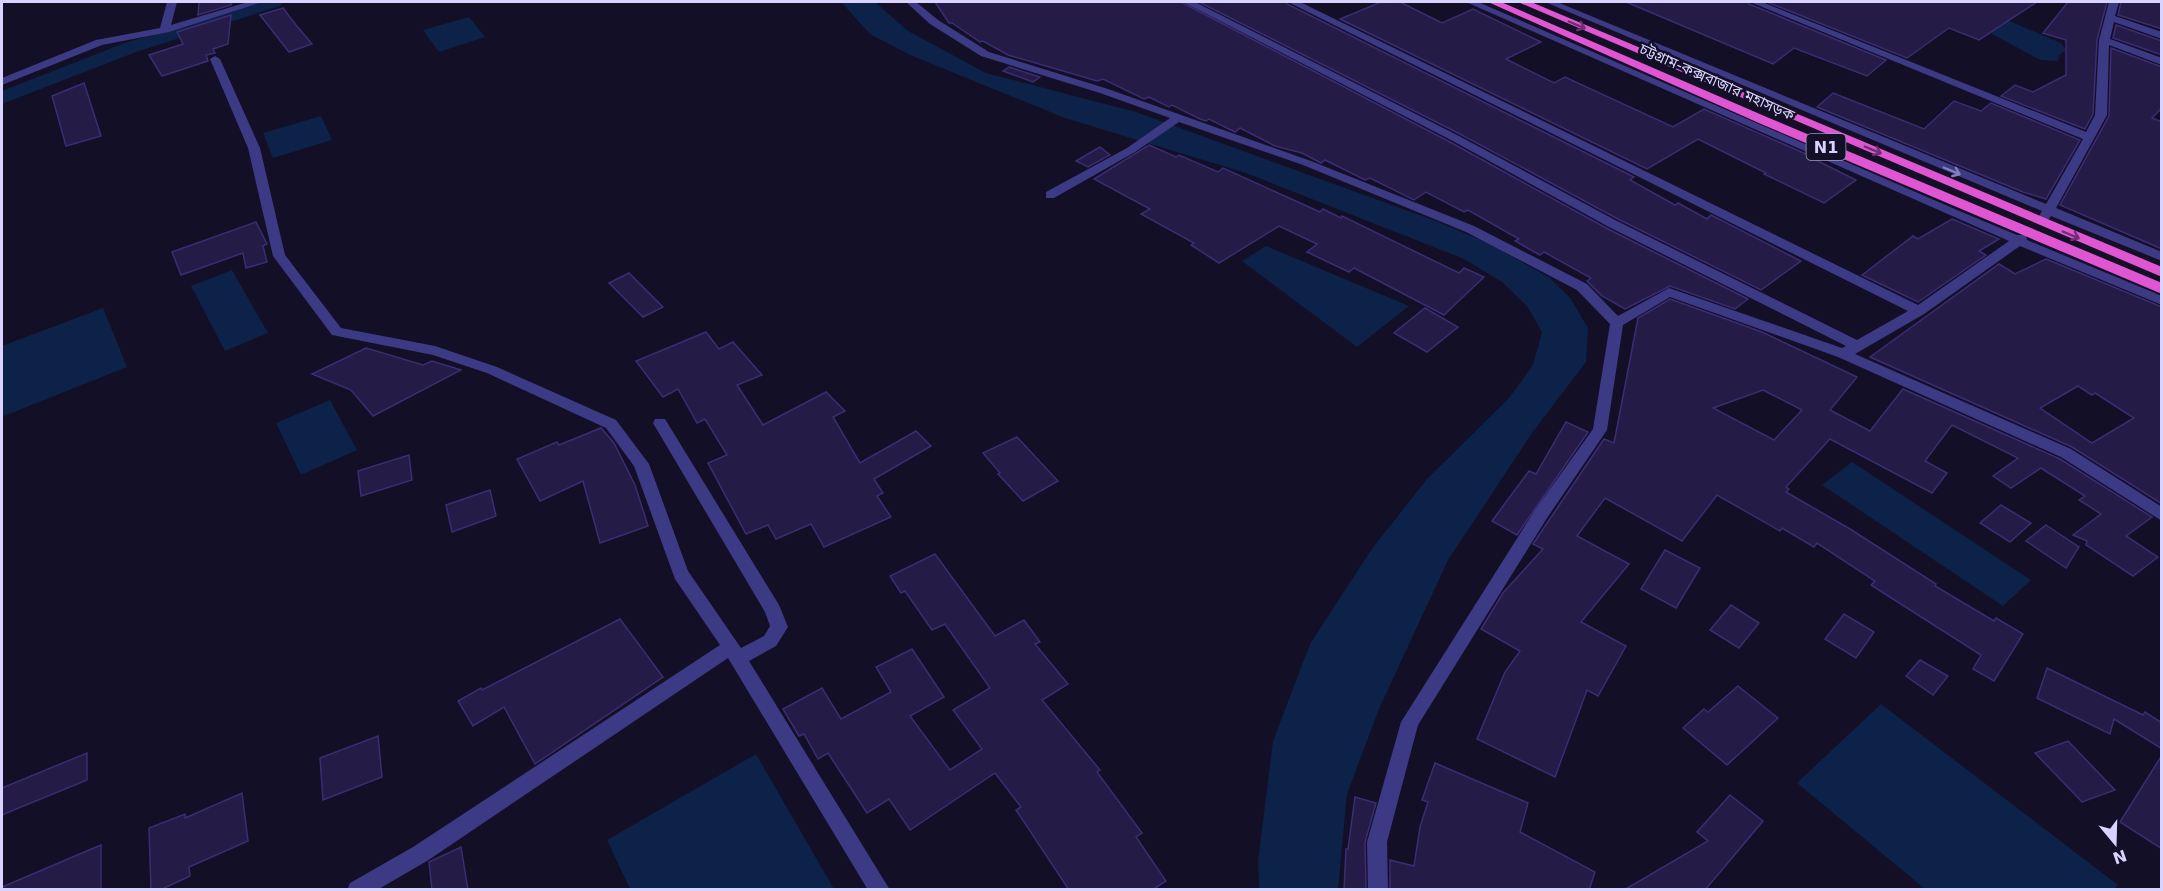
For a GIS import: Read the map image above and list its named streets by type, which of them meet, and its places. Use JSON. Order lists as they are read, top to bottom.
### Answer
{
  "streets": {
    "highway": ["চট্টগ্রাম-কক্সবাজার মহাসড়ক", "N1"]
  },
  "north": "bottom"
}
